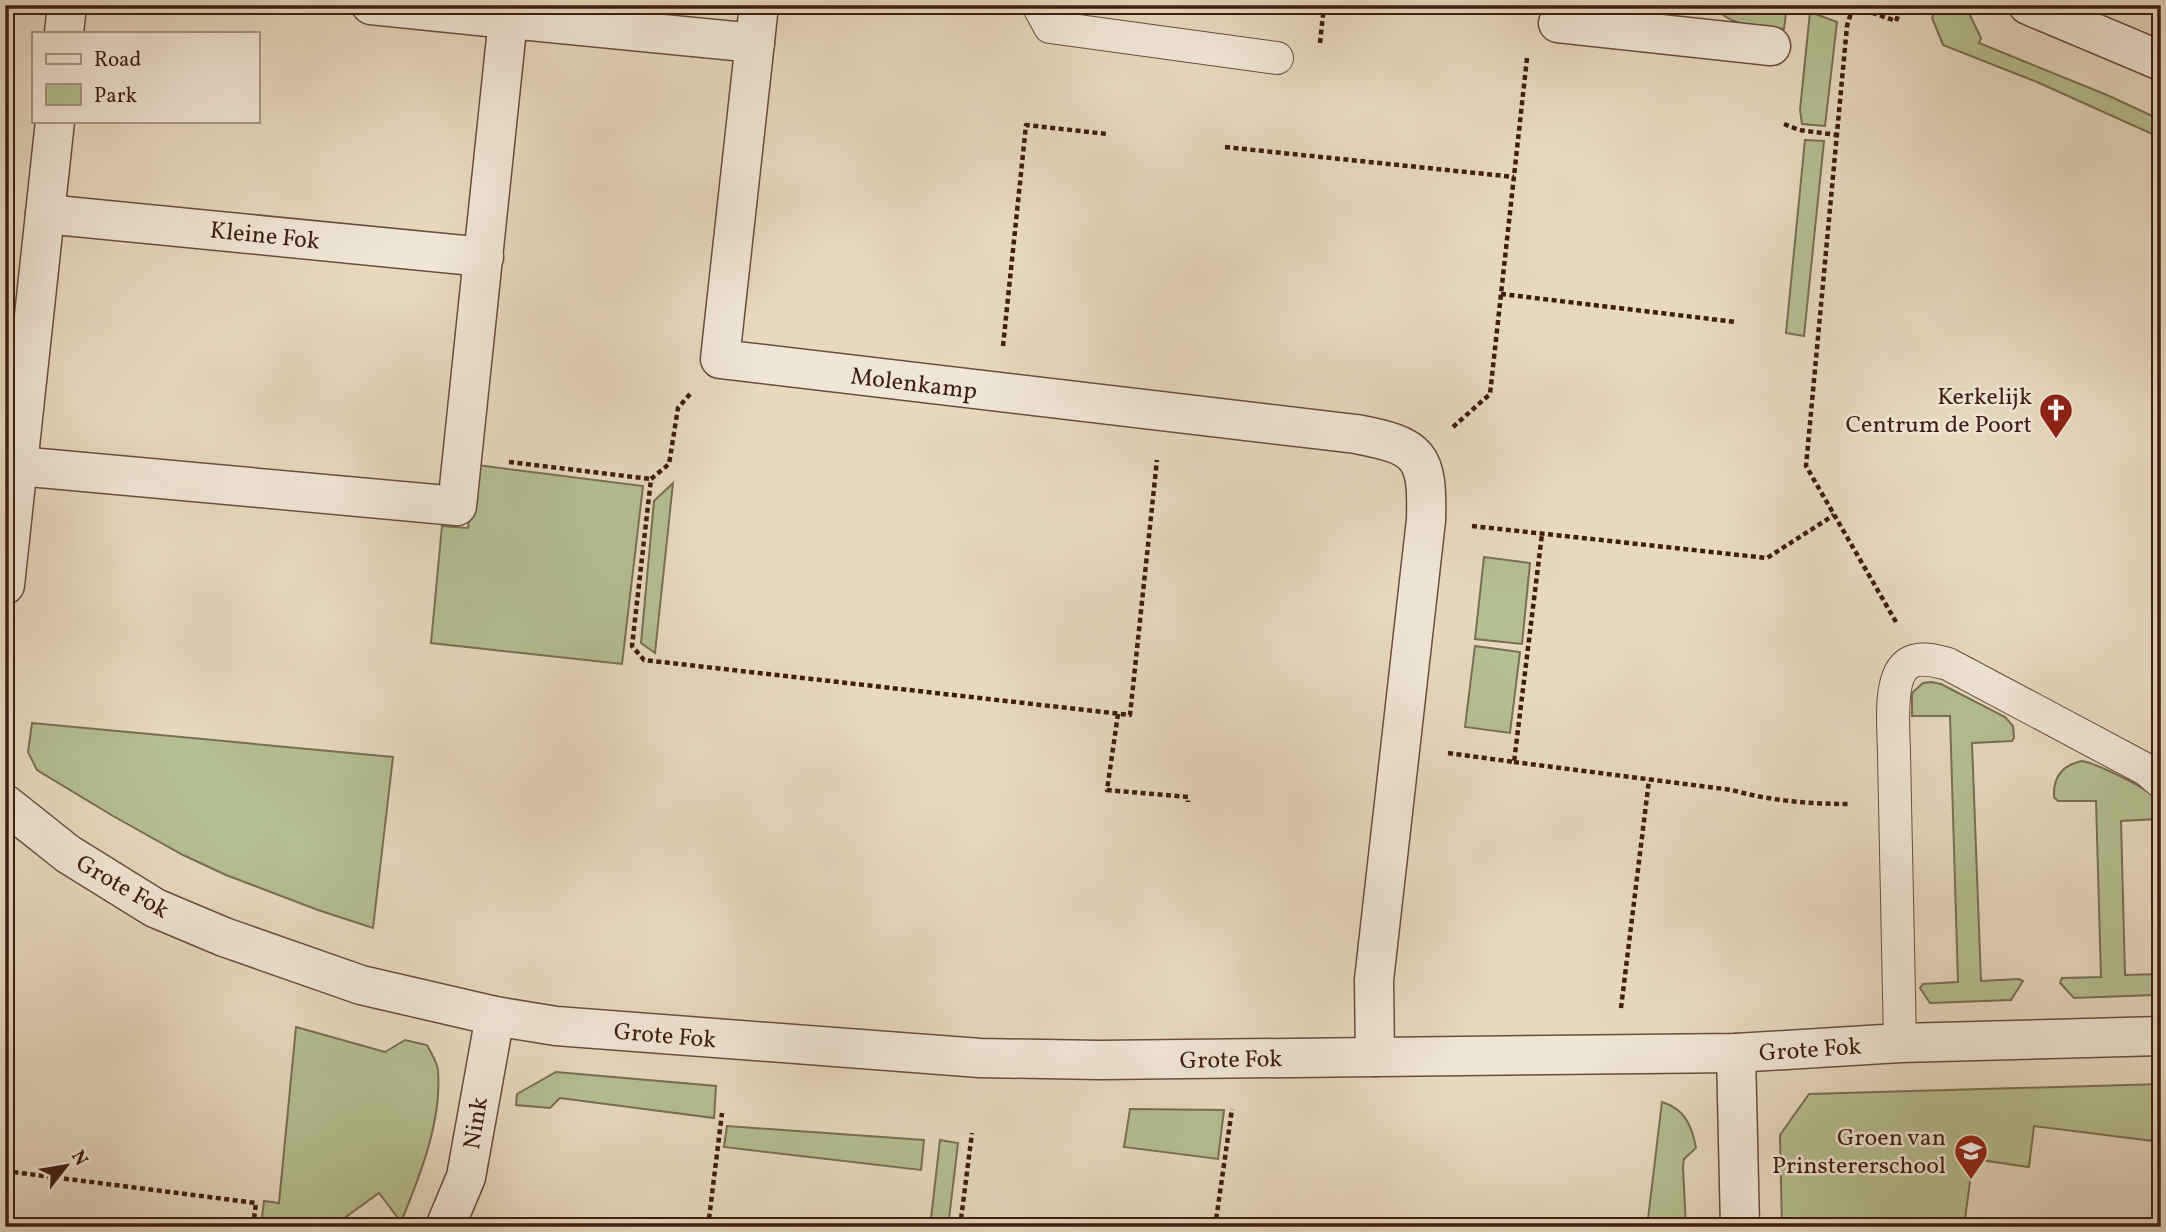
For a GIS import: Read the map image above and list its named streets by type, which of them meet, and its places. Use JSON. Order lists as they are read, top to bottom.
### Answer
{
  "streets": {
    "street": [
      "Kleine Fok",
      "Molenkamp",
      "Grote Fok",
      "Nink"
    ]
  },
  "crossings": [
    ["Grote Fok", "Nink"]
  ],
  "places": {
    "church": ["Kerkelijk Centrum de Poort"],
    "school or university": ["Groen van Prinstererschool"]
  },
  "legend": ["Road", "Park"],
  "north": "top right"
}
